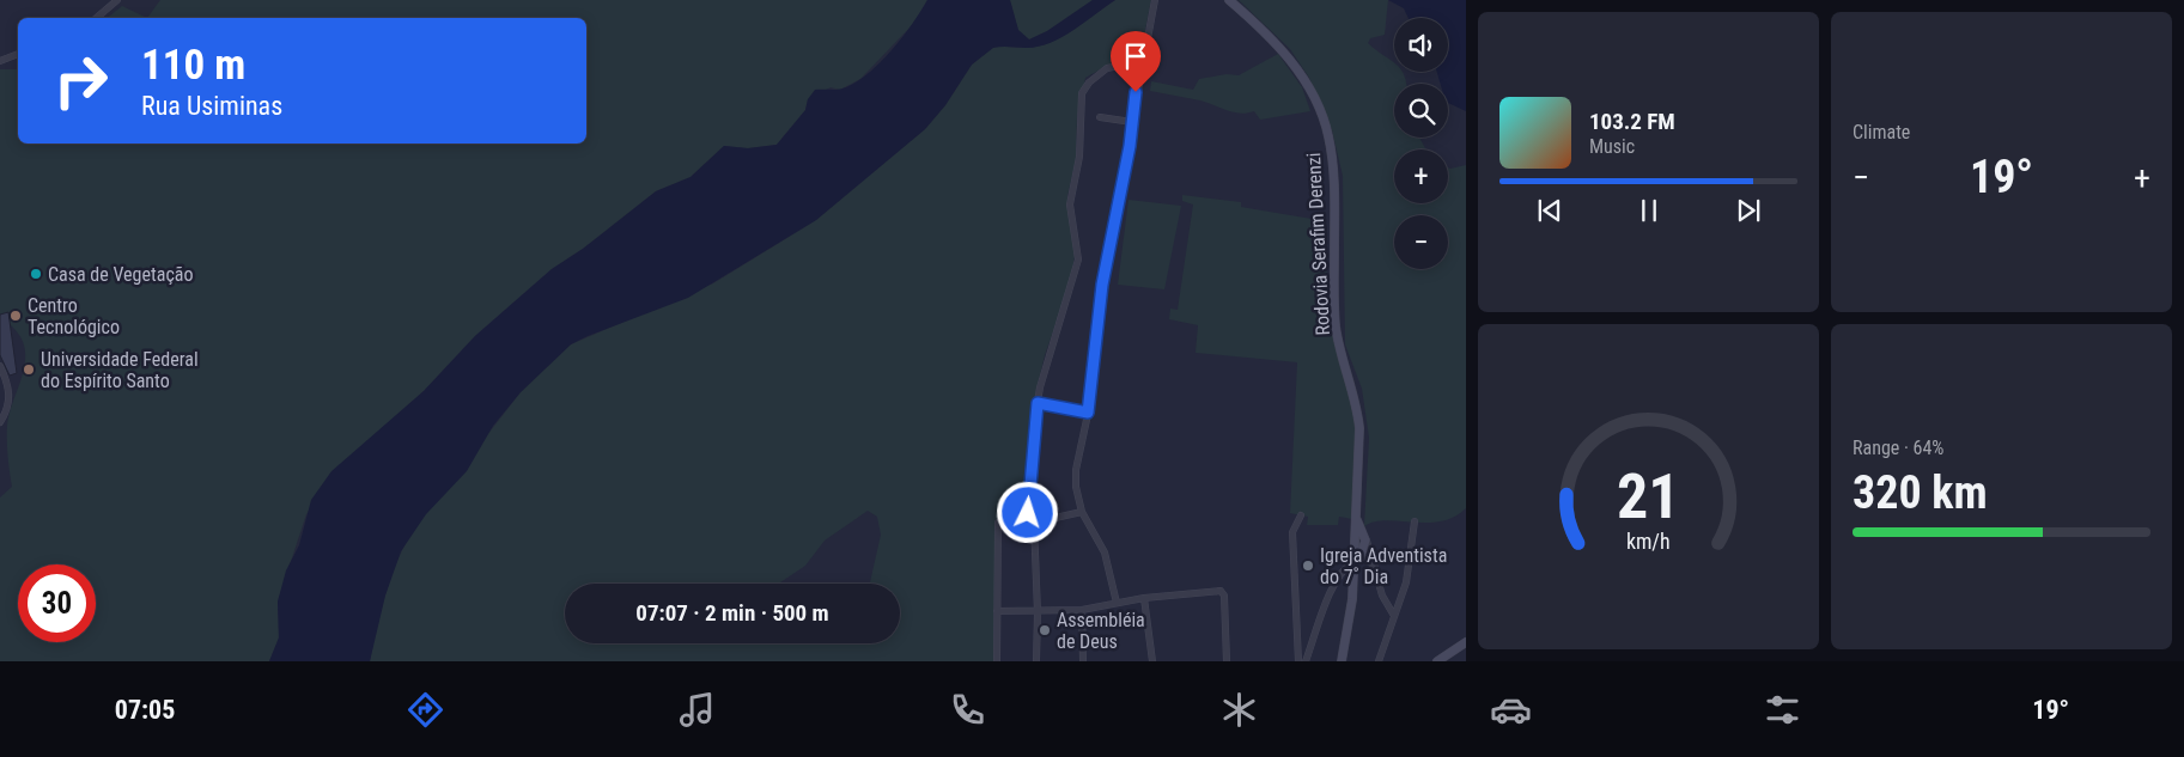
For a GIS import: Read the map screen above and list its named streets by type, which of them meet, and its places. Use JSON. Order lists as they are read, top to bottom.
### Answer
{
  "streets": {
    "main road": ["Rodovia Serafim Derenzi"]
  },
  "places": [
    "Casa de Vegetação",
    "Centro Tecnológico",
    "Universidade Federal do Espírito Santo",
    "Igreja Adventista do 7˚ Dia",
    "Assembléia de Deus"
  ],
  "page": {
    "tile": [
      "Climate",
      ["Range · 64%", "320 km"]
    ],
    "map_buttons": ["+", "−"],
    "turn": ["110 m", "Rua Usiminas"],
    "song": ["103.2 FM", "Music"],
    "heat": ["−", "19°", "+"],
    "limit": "30",
    "trip": "07:07 · 2 min · 500 m",
    "tabs": ["07:05", "19°"],
    "gauge": ["21", "km/h"]
  }
}
